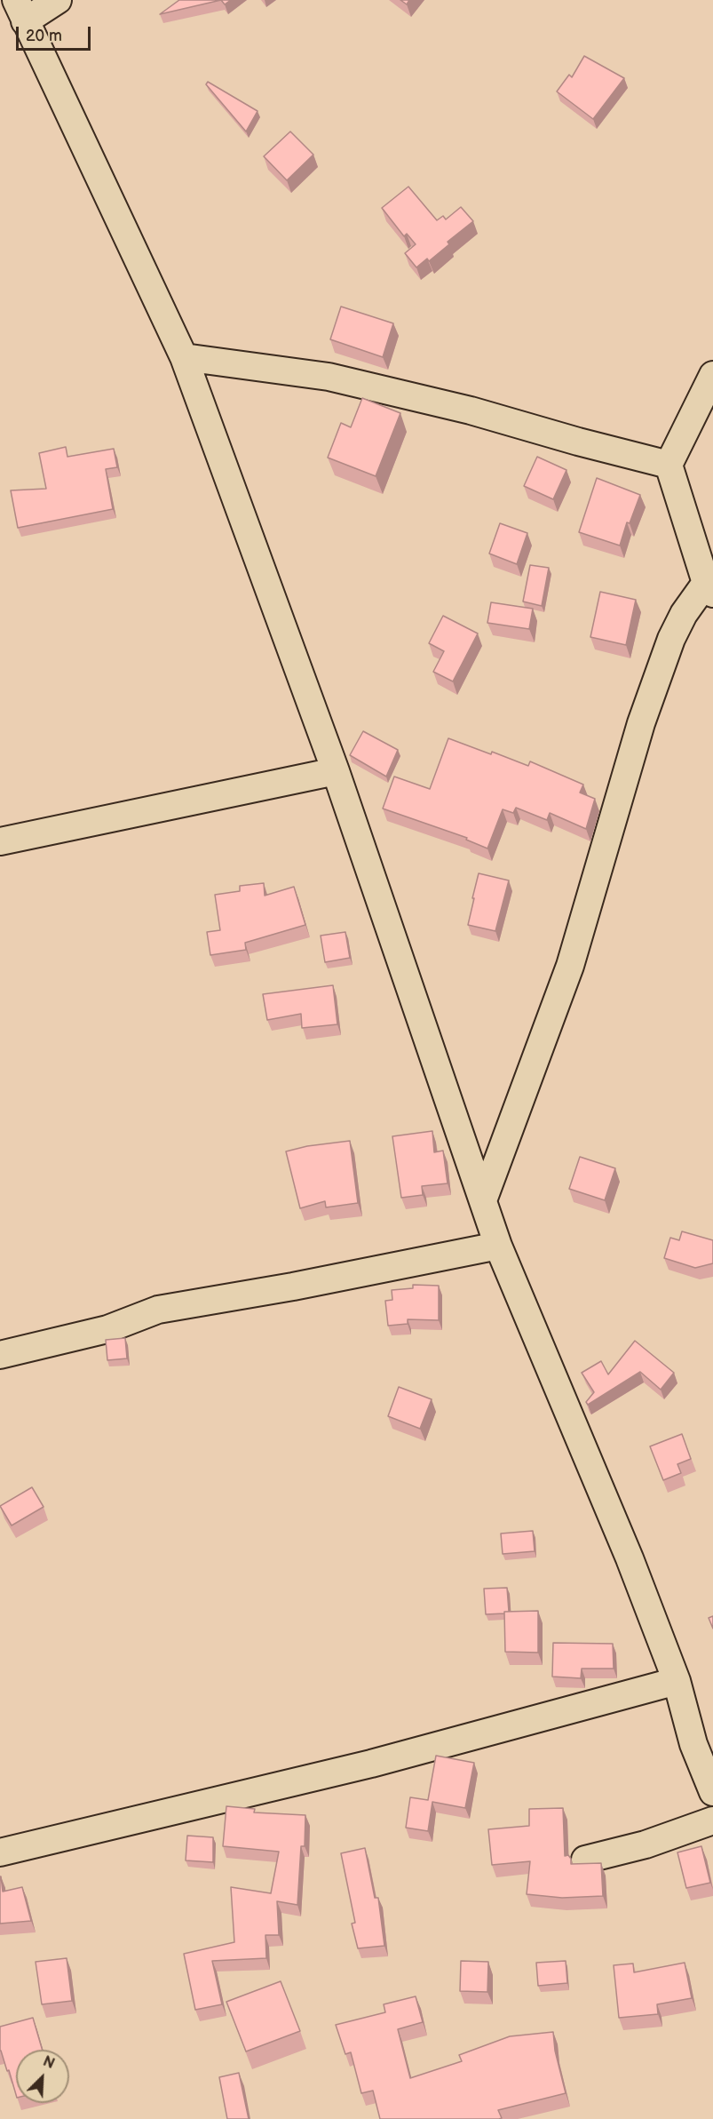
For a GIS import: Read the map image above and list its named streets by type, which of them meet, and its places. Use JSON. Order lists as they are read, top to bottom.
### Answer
{
  "scale_bar": "20 m",
  "north": "top right"
}
